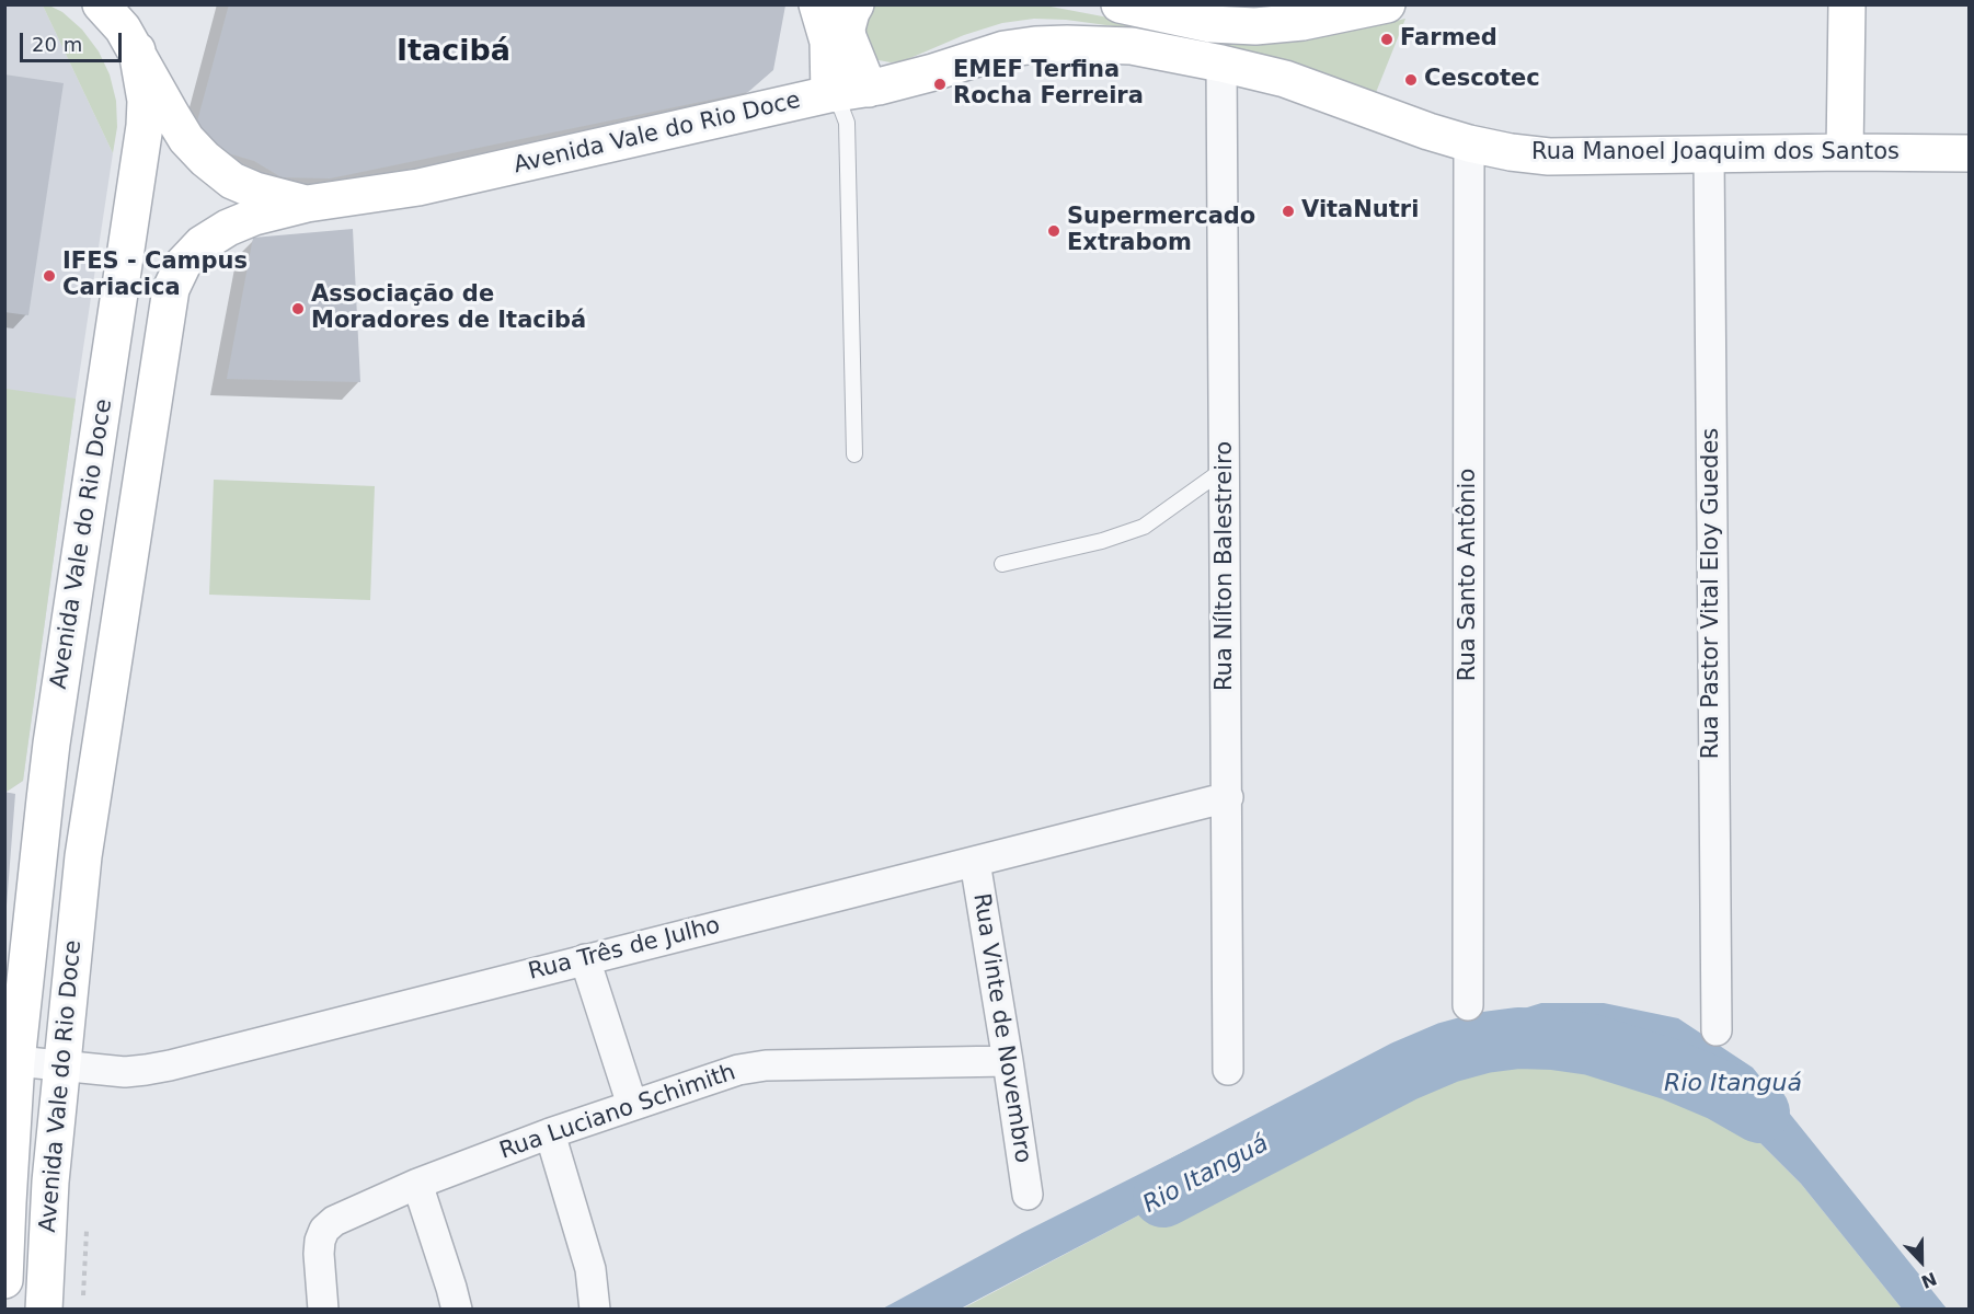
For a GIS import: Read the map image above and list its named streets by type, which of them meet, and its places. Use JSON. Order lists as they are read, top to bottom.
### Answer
{
  "streets": {
    "main road": ["Avenida Vale do Rio Doce", "Rua Manoel Joaquim dos Santos"],
    "street": [
      "Rua Nílton Balestreiro",
      "Rua Santo Antônio",
      "Rua Pastor Vital Eloy Guedes",
      "Rua Três de Julho",
      "Rua Vinte de Novembro",
      "Rua Luciano Schimith"
    ]
  },
  "crossings": [
    ["Avenida Vale do Rio Doce", "Rua Manoel Joaquim dos Santos"],
    ["Avenida Vale do Rio Doce", "Rua Três de Julho"],
    ["Rua Manoel Joaquim dos Santos", "Rua Nílton Balestreiro"],
    ["Rua Manoel Joaquim dos Santos", "Rua Santo Antônio"],
    ["Rua Manoel Joaquim dos Santos", "Rua Pastor Vital Eloy Guedes"],
    ["Rua Nílton Balestreiro", "Rua Três de Julho"],
    ["Rua Três de Julho", "Rua Vinte de Novembro"],
    ["Rua Vinte de Novembro", "Rua Luciano Schimith"]
  ],
  "districts": ["Itacibá"],
  "water": ["Rio Itanguá"],
  "places": [
    "Farmed",
    "Cescotec",
    "EMEF Terfina Rocha Ferreira",
    "VitaNutri",
    "Supermercado Extrabom",
    "IFES - Campus Cariacica",
    "Associação de Moradores de Itacibá"
  ],
  "scale_bar": "20 m",
  "north": "bottom"
}
